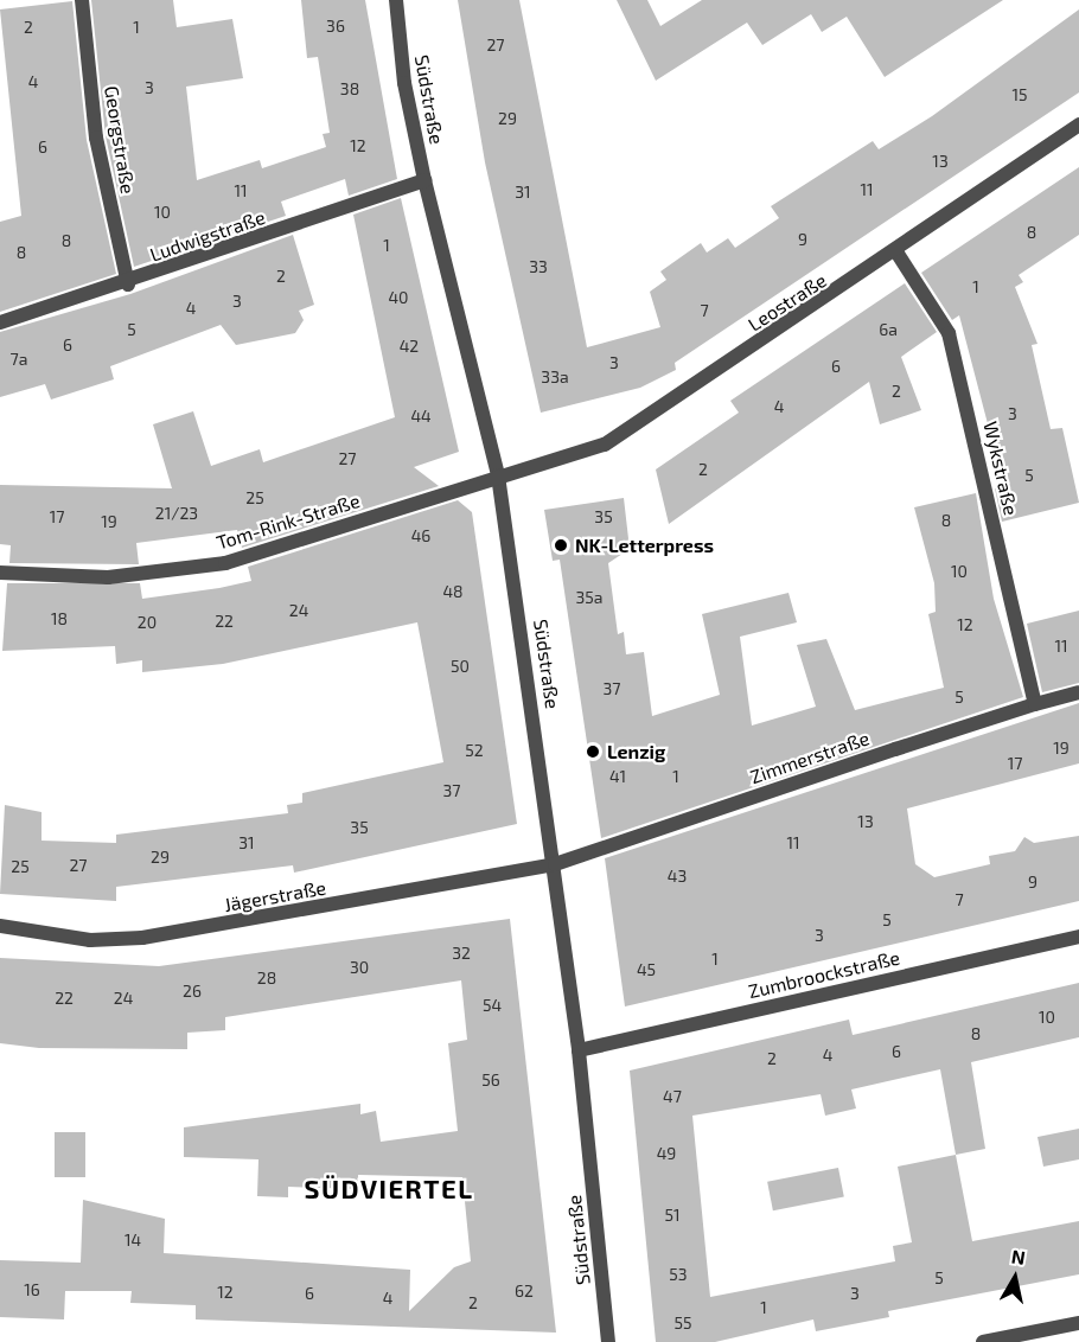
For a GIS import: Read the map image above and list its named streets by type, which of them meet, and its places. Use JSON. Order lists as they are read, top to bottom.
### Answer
{
  "streets": {
    "street": [
      "Südstraße",
      "Georgstraße",
      "Ludwigstraße",
      "Leostraße",
      "Wykstraße",
      "Tom-Rink-Straße",
      "Zimmerstraße",
      "Jägerstraße",
      "Zumbroockstraße"
    ]
  },
  "crossings": [
    ["Südstraße", "Ludwigstraße"],
    ["Südstraße", "Leostraße"],
    ["Südstraße", "Tom-Rink-Straße"],
    ["Südstraße", "Zimmerstraße"],
    ["Südstraße", "Jägerstraße"],
    ["Südstraße", "Zumbroockstraße"],
    ["Georgstraße", "Ludwigstraße"],
    ["Leostraße", "Wykstraße"],
    ["Leostraße", "Tom-Rink-Straße"],
    ["Wykstraße", "Zimmerstraße"],
    ["Zimmerstraße", "Jägerstraße"]
  ],
  "districts": ["SÜDVIERTEL"],
  "places": ["NK-Letterpress", "Lenzig"],
  "house_numbers": [
    "36",
    "2",
    "1",
    "27",
    "4",
    "3",
    "38",
    "15",
    "29",
    "12",
    "6",
    "13",
    "11",
    "11",
    "31",
    "10",
    "8",
    "9",
    "8",
    "1",
    "8",
    "33",
    "2",
    "1",
    "40",
    "3",
    "4",
    "7",
    "5",
    "6a",
    "6",
    "42",
    "7a",
    "3",
    "6",
    "33a",
    "2",
    "4",
    "3",
    "44",
    "27",
    "2",
    "5",
    "25",
    "21/23",
    "17",
    "35",
    "8",
    "19",
    "46",
    "10",
    "48",
    "35a",
    "24",
    "18",
    "22",
    "20",
    "12",
    "11",
    "50",
    "37",
    "5",
    "19",
    "52",
    "17",
    "41",
    "1",
    "37",
    "13",
    "35",
    "31",
    "11",
    "29",
    "27",
    "25",
    "43",
    "9",
    "7",
    "5",
    "3",
    "32",
    "1",
    "30",
    "45",
    "28",
    "26",
    "22",
    "24",
    "54",
    "10",
    "8",
    "6",
    "4",
    "2",
    "56",
    "47",
    "49",
    "51",
    "14",
    "53",
    "5",
    "16",
    "62",
    "12",
    "6",
    "3",
    "4",
    "2",
    "1",
    "55"
  ],
  "north": "top"
}
